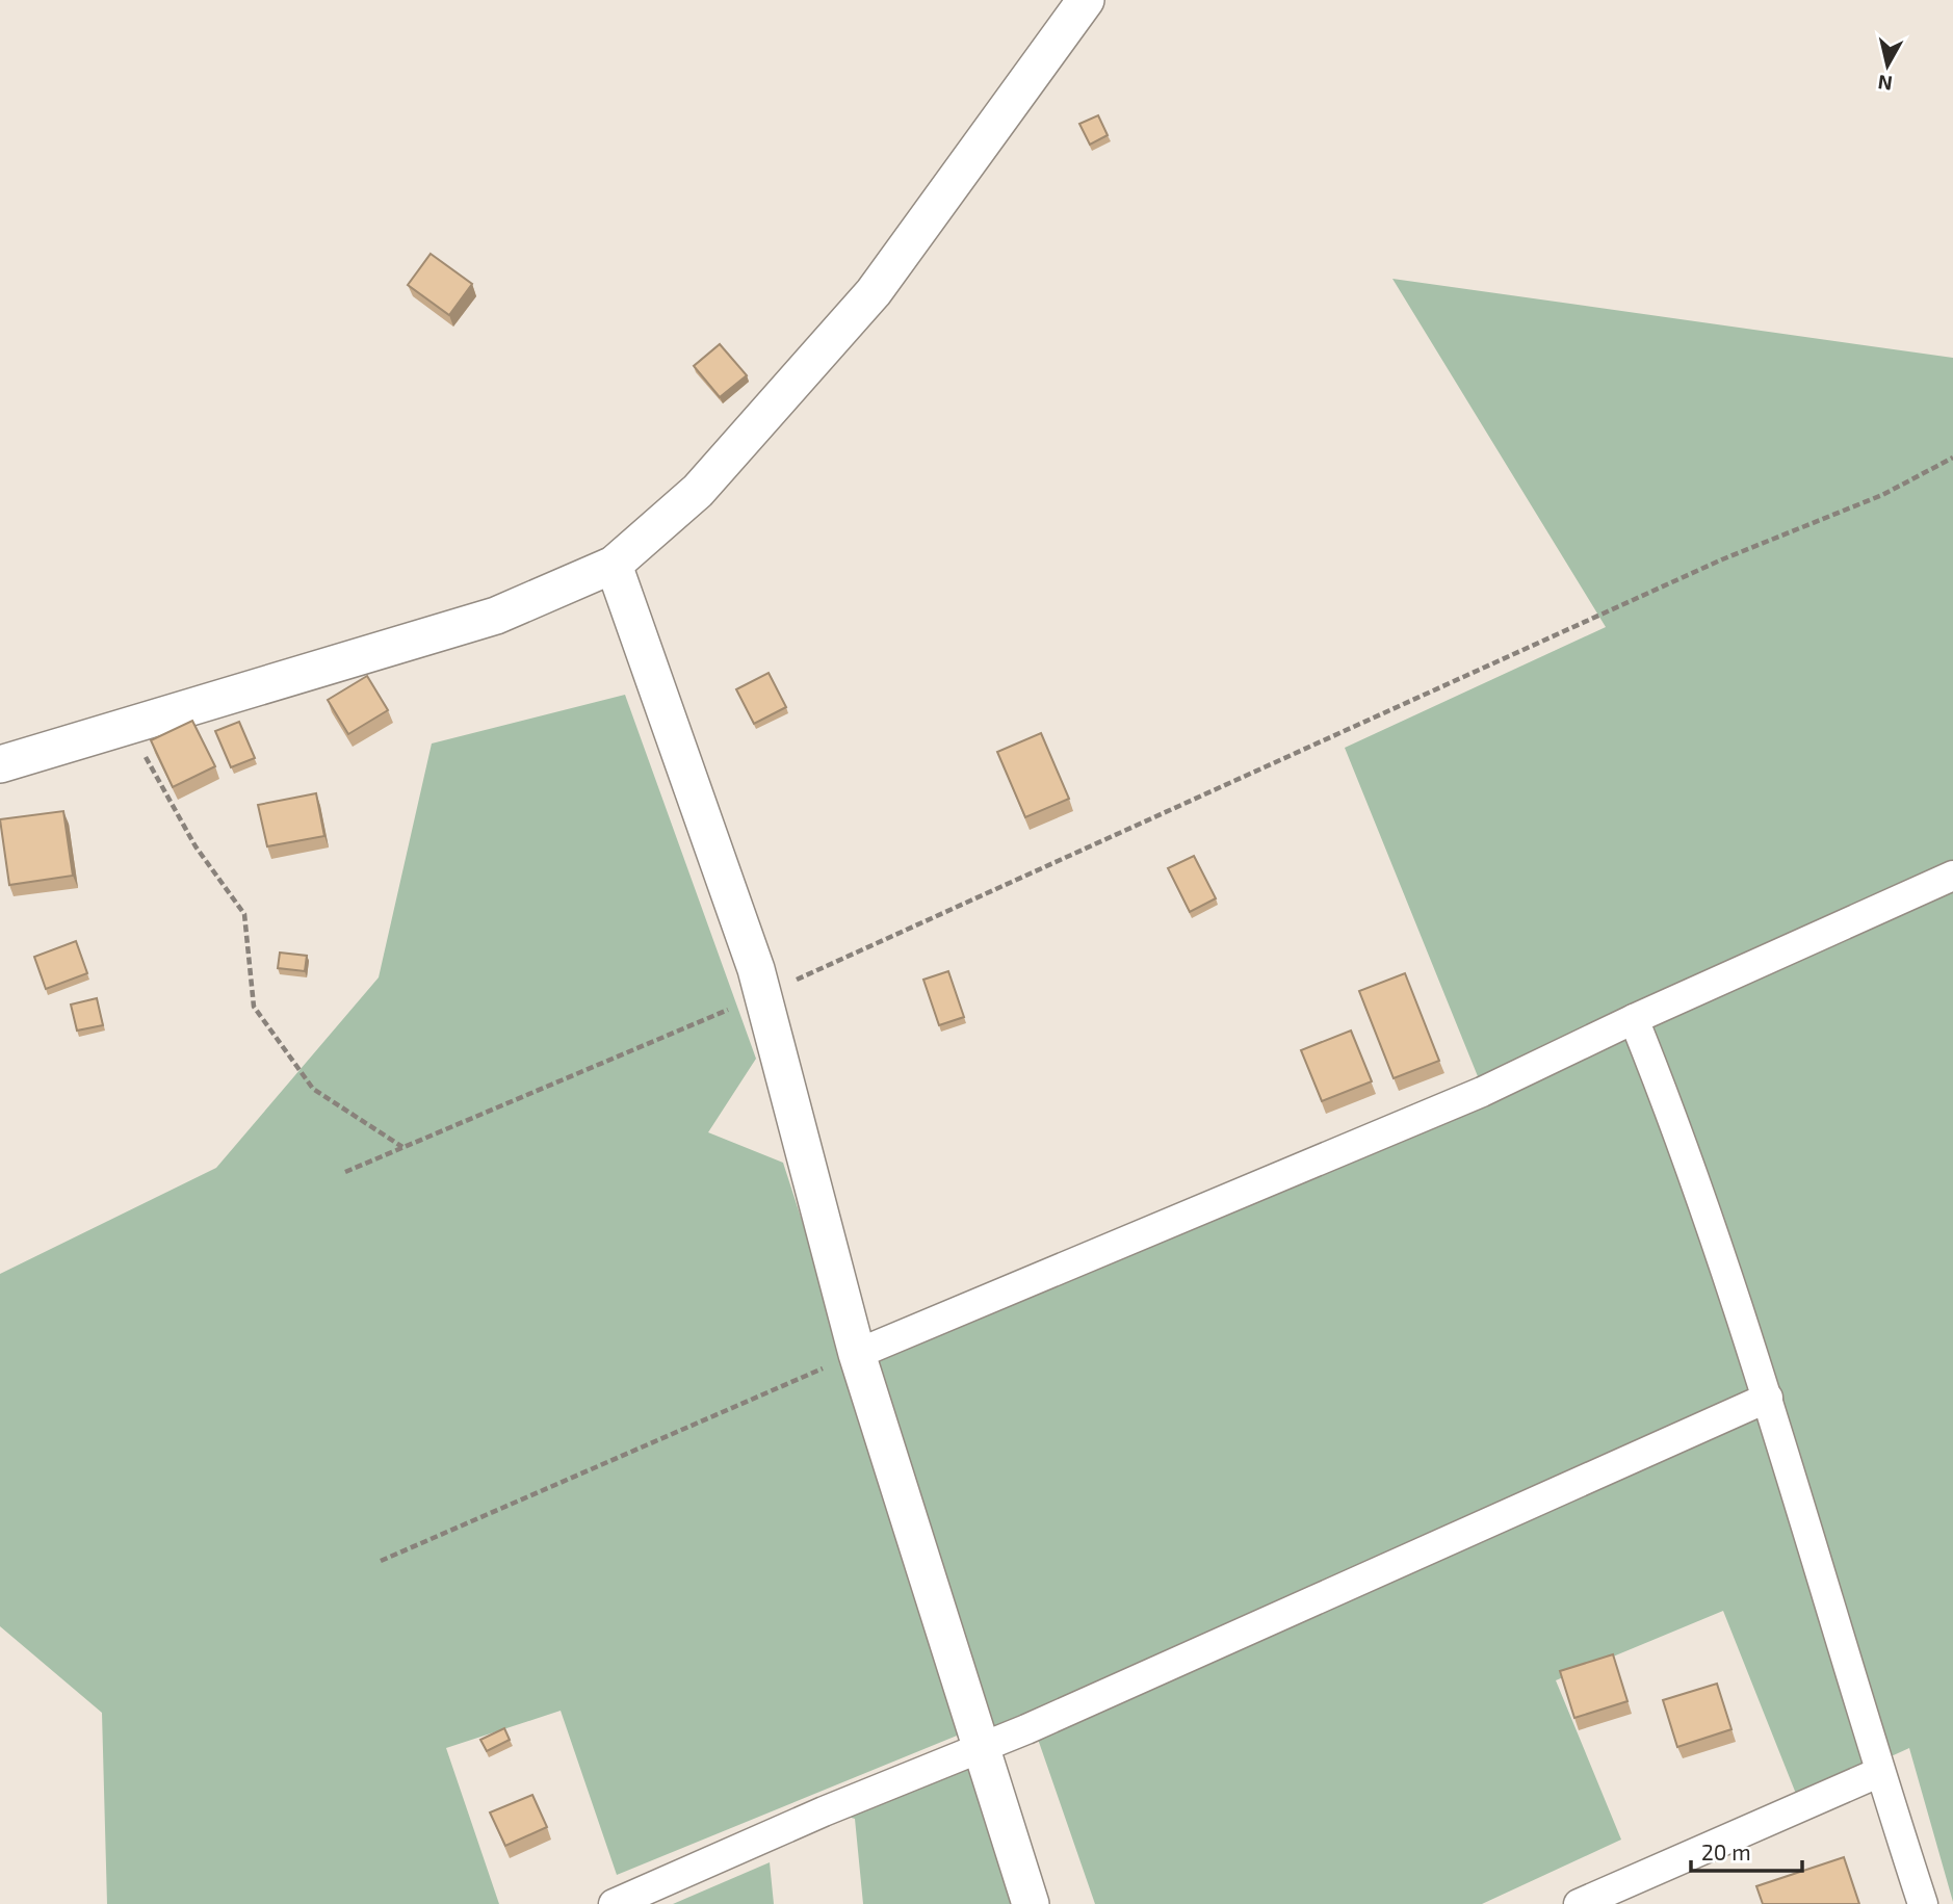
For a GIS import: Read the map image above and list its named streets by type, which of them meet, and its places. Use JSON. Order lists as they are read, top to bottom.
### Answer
{
  "scale_bar": "20 m",
  "north": "bottom"
}
